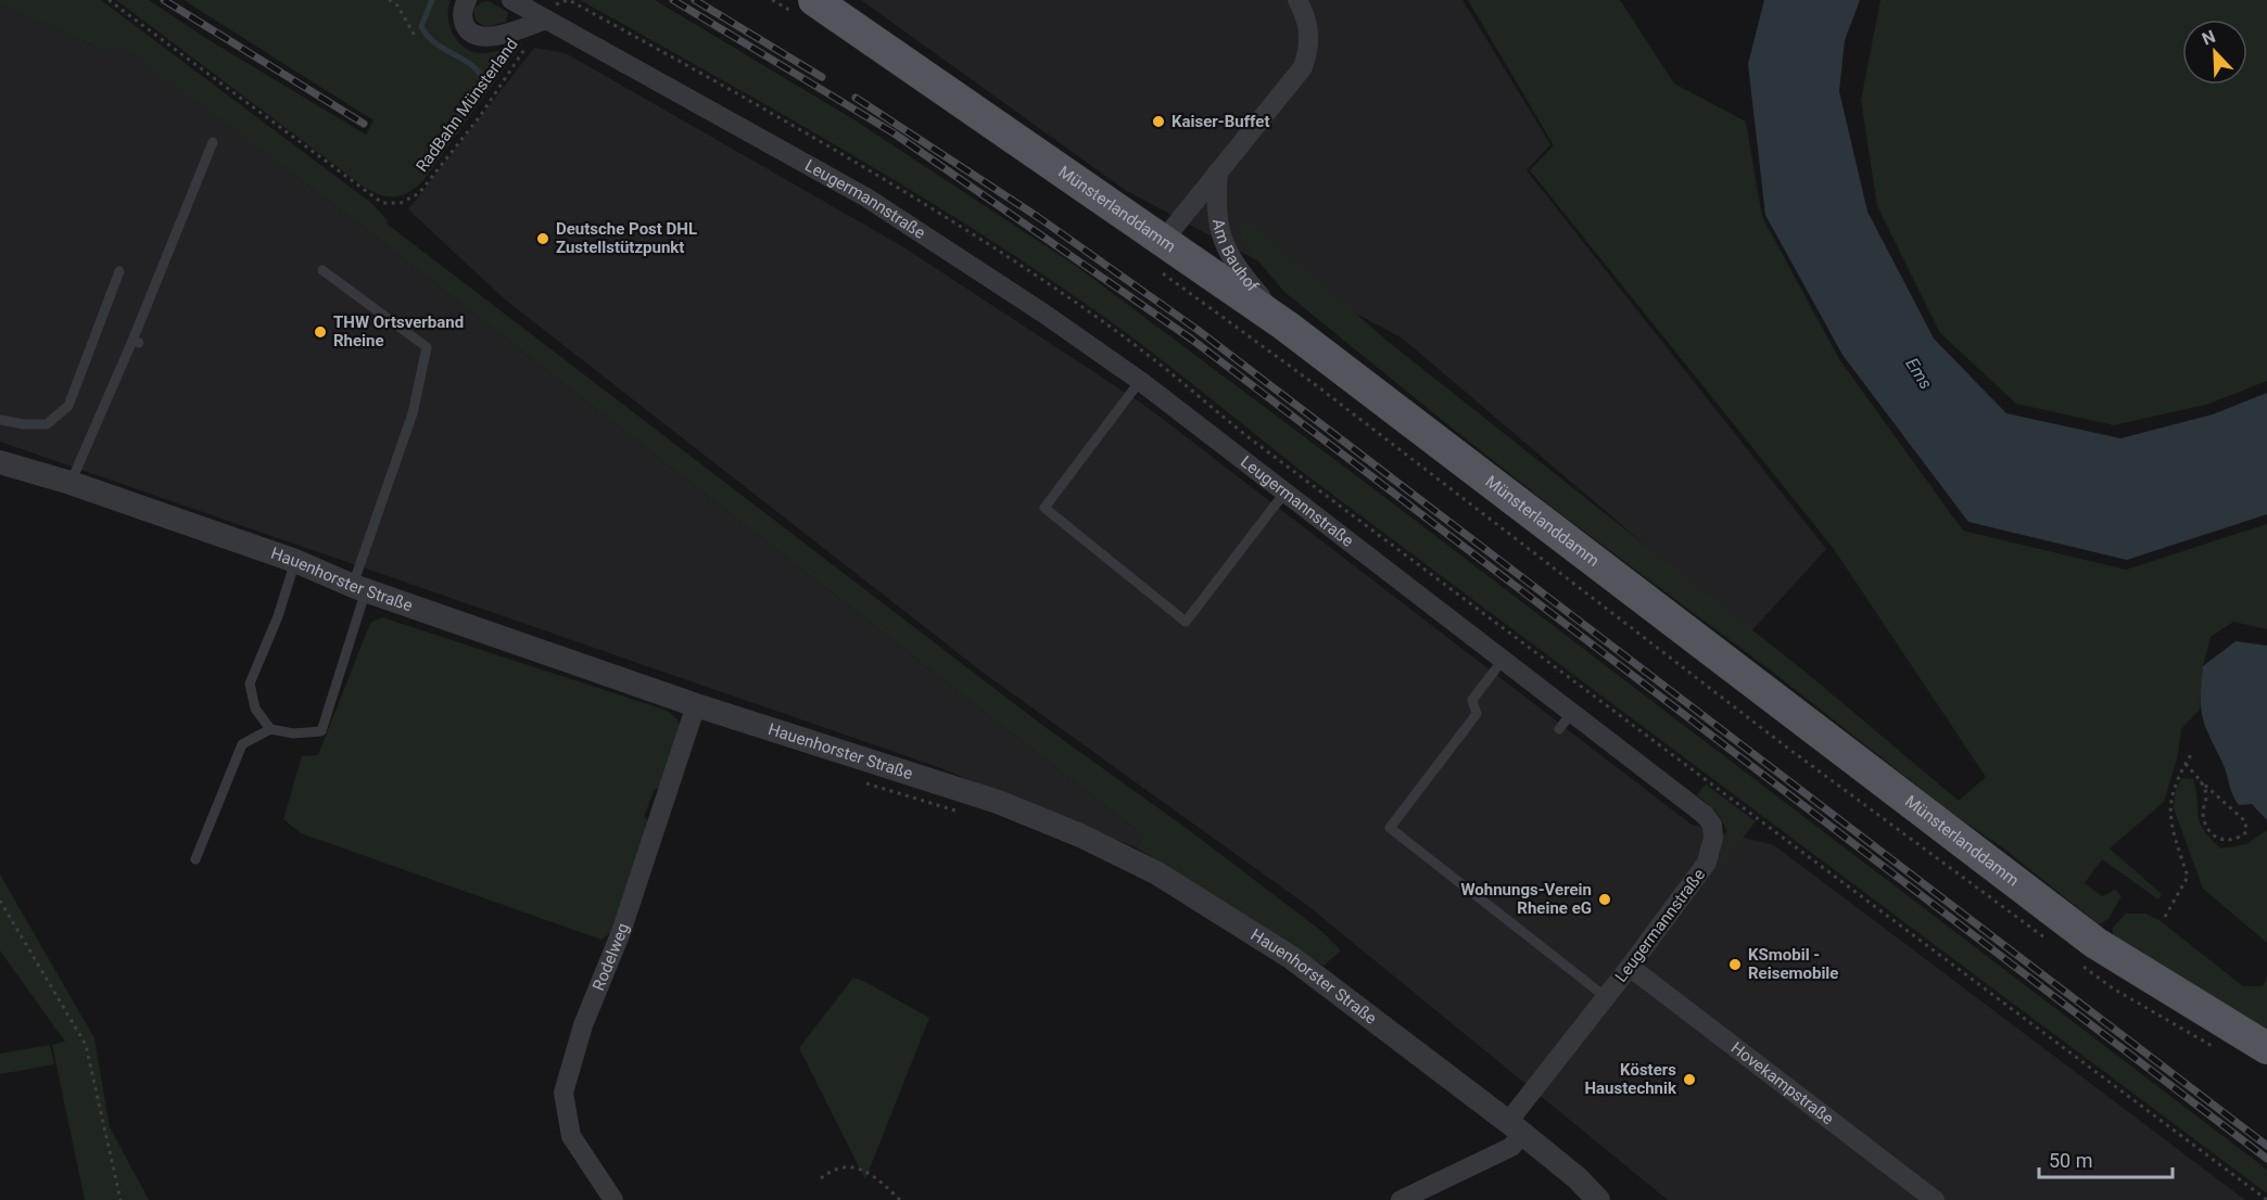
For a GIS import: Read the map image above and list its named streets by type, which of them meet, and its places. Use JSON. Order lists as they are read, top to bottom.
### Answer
{
  "streets": {
    "main road": ["Münsterlanddamm"],
    "street": [
      "Leugermannstraße",
      "Am Bauhof",
      "Hauenhorster Straße",
      "Rodelweg",
      "Hovekampstraße"
    ],
    "path": ["RadBahn Münsterland"]
  },
  "crossings": [
    ["RadBahn Münsterland", "Leugermannstraße"],
    ["Leugermannstraße", "Hauenhorster Straße"],
    ["Leugermannstraße", "Hovekampstraße"],
    ["Münsterlanddamm", "Am Bauhof"],
    ["Hauenhorster Straße", "Rodelweg"]
  ],
  "water": ["Ems"],
  "places": [
    "Kaiser-Buffet",
    "Deutsche Post DHL Zustellstützpunkt",
    "THW Ortsverband Rheine",
    "Wohnungs-Verein Rheine eG",
    "KSmobil - Reisemobile",
    "Kösters Haustechnik"
  ],
  "scale_bar": "50 m",
  "north": "top left"
}
